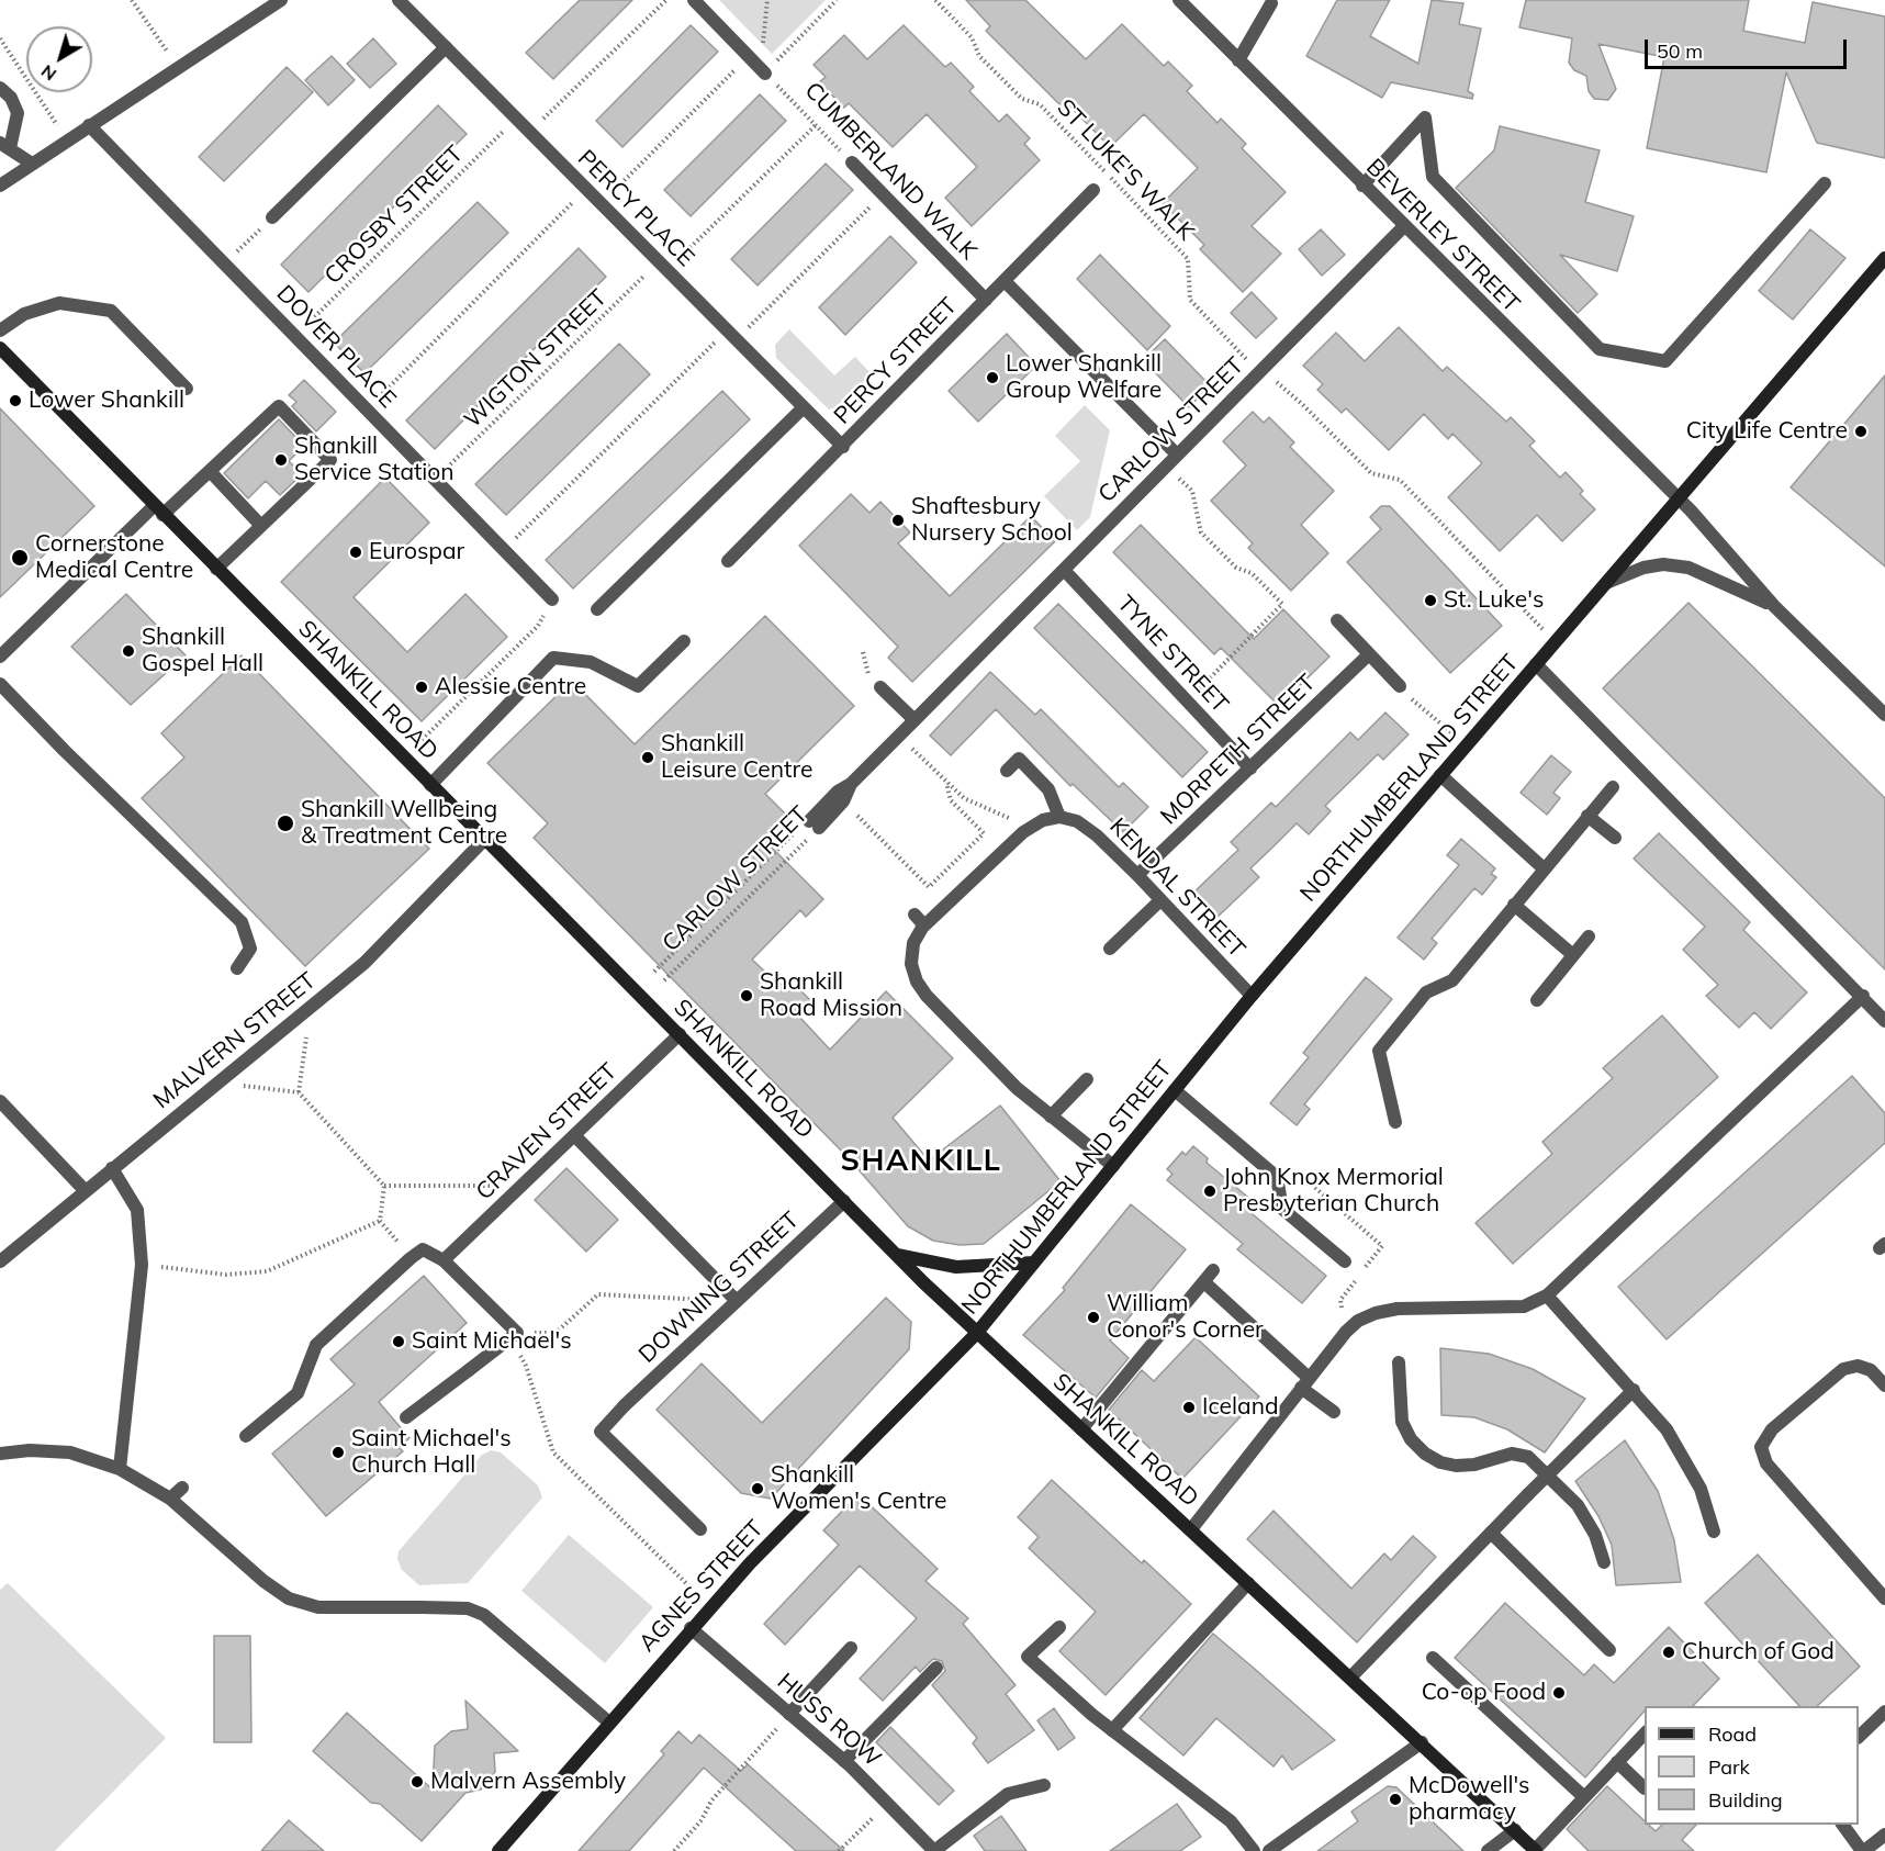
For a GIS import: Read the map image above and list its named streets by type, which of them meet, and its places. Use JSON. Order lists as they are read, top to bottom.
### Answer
{
  "streets": {
    "main road": ["SHANKILL ROAD", "NORTHUMBERLAND STREET", "AGNES STREET"],
    "street": [
      "CUMBERLAND WALK",
      "PERCY PLACE",
      "BEVERLEY STREET",
      "DOVER PLACE",
      "PERCY STREET",
      "CARLOW STREET",
      "TYNE STREET",
      "MORPETH STREET",
      "KENDAL STREET",
      "MALVERN STREET",
      "CRAVEN STREET",
      "DOWNING STREET",
      "HUSS ROW"
    ],
    "path": ["ST LUKE'S WALK", "CROSBY STREET", "WIGTON STREET"]
  },
  "crossings": [
    ["ST LUKE'S WALK", "CARLOW STREET"],
    ["ST LUKE'S WALK", "NORTHUMBERLAND STREET"],
    ["CUMBERLAND WALK", "WIGTON STREET"],
    ["CUMBERLAND WALK", "PERCY STREET"],
    ["PERCY PLACE", "CROSBY STREET"],
    ["PERCY PLACE", "WIGTON STREET"],
    ["PERCY PLACE", "PERCY STREET"],
    ["CROSBY STREET", "DOVER PLACE"],
    ["BEVERLEY STREET", "CARLOW STREET"],
    ["BEVERLEY STREET", "NORTHUMBERLAND STREET"],
    ["DOVER PLACE", "WIGTON STREET"],
    ["CARLOW STREET", "TYNE STREET"],
    ["TYNE STREET", "MORPETH STREET"],
    ["SHANKILL ROAD", "NORTHUMBERLAND STREET"],
    ["SHANKILL ROAD", "MALVERN STREET"],
    ["SHANKILL ROAD", "CRAVEN STREET"],
    ["SHANKILL ROAD", "DOWNING STREET"],
    ["SHANKILL ROAD", "AGNES STREET"],
    ["MORPETH STREET", "KENDAL STREET"],
    ["NORTHUMBERLAND STREET", "KENDAL STREET"],
    ["NORTHUMBERLAND STREET", "AGNES STREET"],
    ["AGNES STREET", "HUSS ROW"]
  ],
  "districts": ["SHANKILL"],
  "places": [
    "Lower Shankill Group Welfare",
    "Lower Shankill",
    "City Life Centre",
    "Shankill Service Station",
    "Shaftesbury Nursery School",
    "Eurospar",
    "Cornerstone Medical Centre",
    "St. Luke's",
    "Shankill Gospel Hall",
    "Alessie Centre",
    "Shankill Leisure Centre",
    "Shankill Wellbeing & Treatment Centre",
    "Shankill Road Mission",
    "John Knox Mermorial Presbyterian Church",
    "William Conor's Corner",
    "Saint Michael's",
    "Iceland",
    "Saint Michael's Church Hall",
    "Shankill Women's Centre",
    "Church of God",
    "Co-op Food",
    "Malvern Assembly",
    "McDowell's pharmacy"
  ],
  "legend": ["Road", "Park", "Building"],
  "scale_bar": "50 m",
  "north": "bottom left"
}
